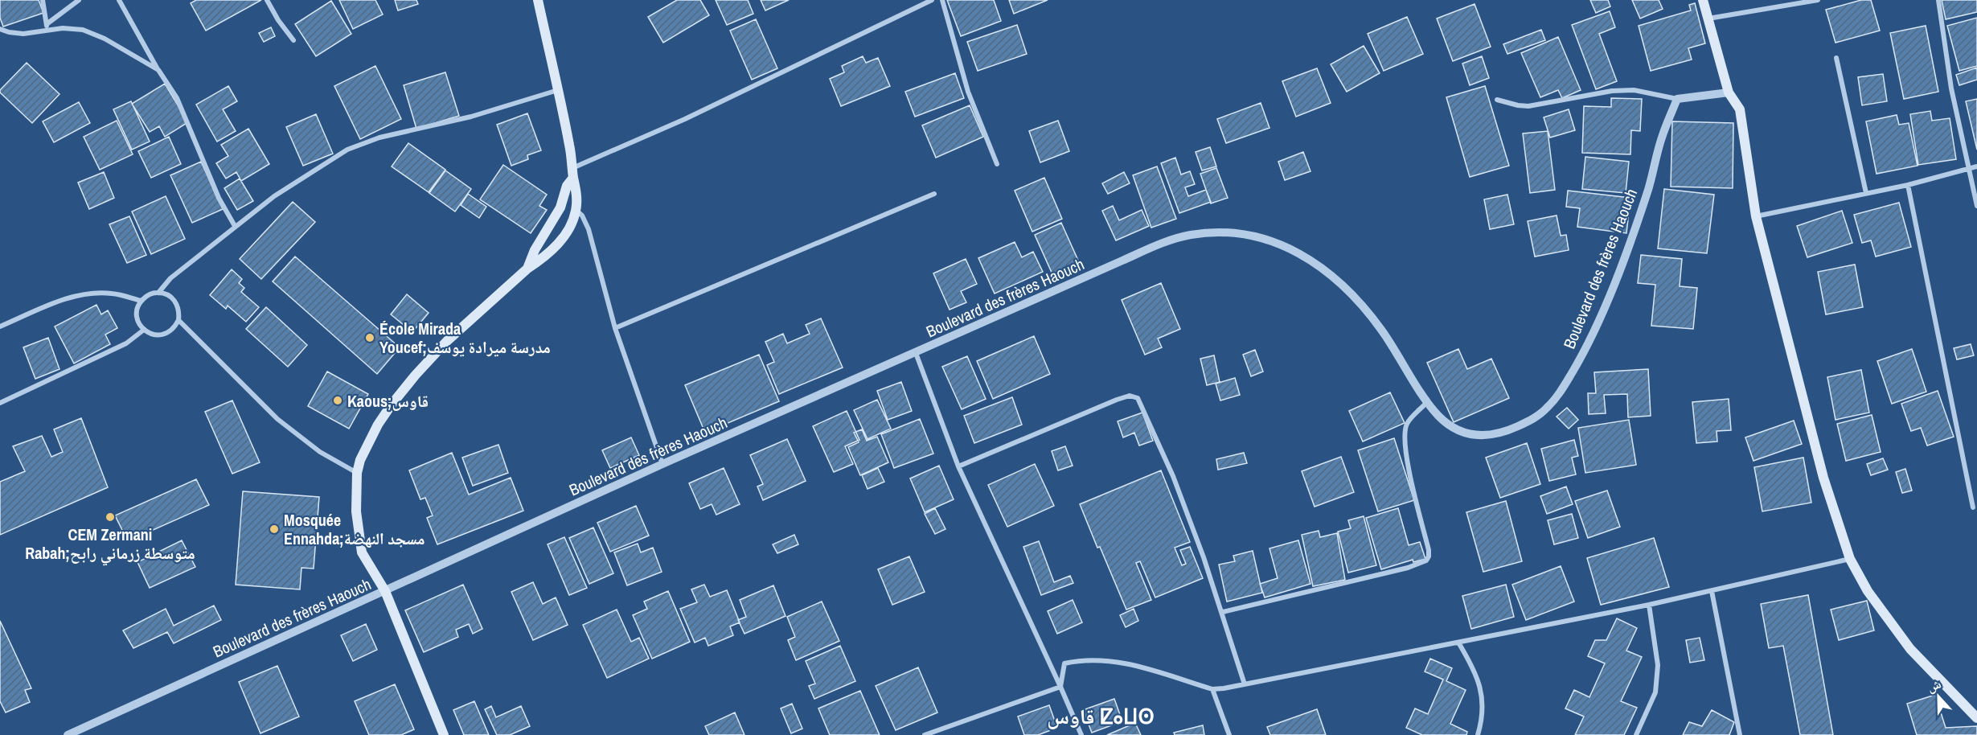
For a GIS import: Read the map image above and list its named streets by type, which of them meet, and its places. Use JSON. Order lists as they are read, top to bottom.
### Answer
{
  "streets": {
    "street": ["Boulevard des frères Haouch"]
  },
  "districts": ["قاوس ⵇⴰⵡⵙ"],
  "places": [
    "École Mirada Youcef;مدرسة ميرادة يوسف",
    "Kaous;قاوس",
    "CEM Zermani Rabah;متوسطة زرماني رابح",
    "Mosquée Ennahda;مسجد النهضة"
  ],
  "north": "top"
}
